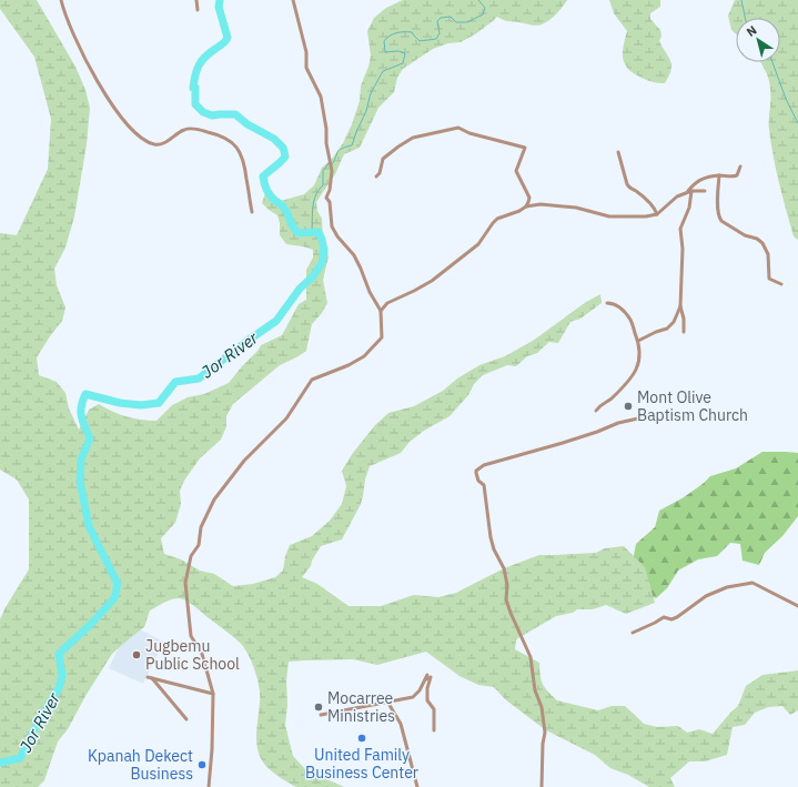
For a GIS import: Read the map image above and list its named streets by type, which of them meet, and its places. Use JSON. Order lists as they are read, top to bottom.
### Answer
{
  "water": ["Jor River"],
  "places": [
    "Mont Olive Baptism Church",
    "Jugbemu Public School",
    "Mocarree Ministries",
    "United Family Business Center",
    "Kpanah Dekect Business"
  ],
  "north": "top left"
}
